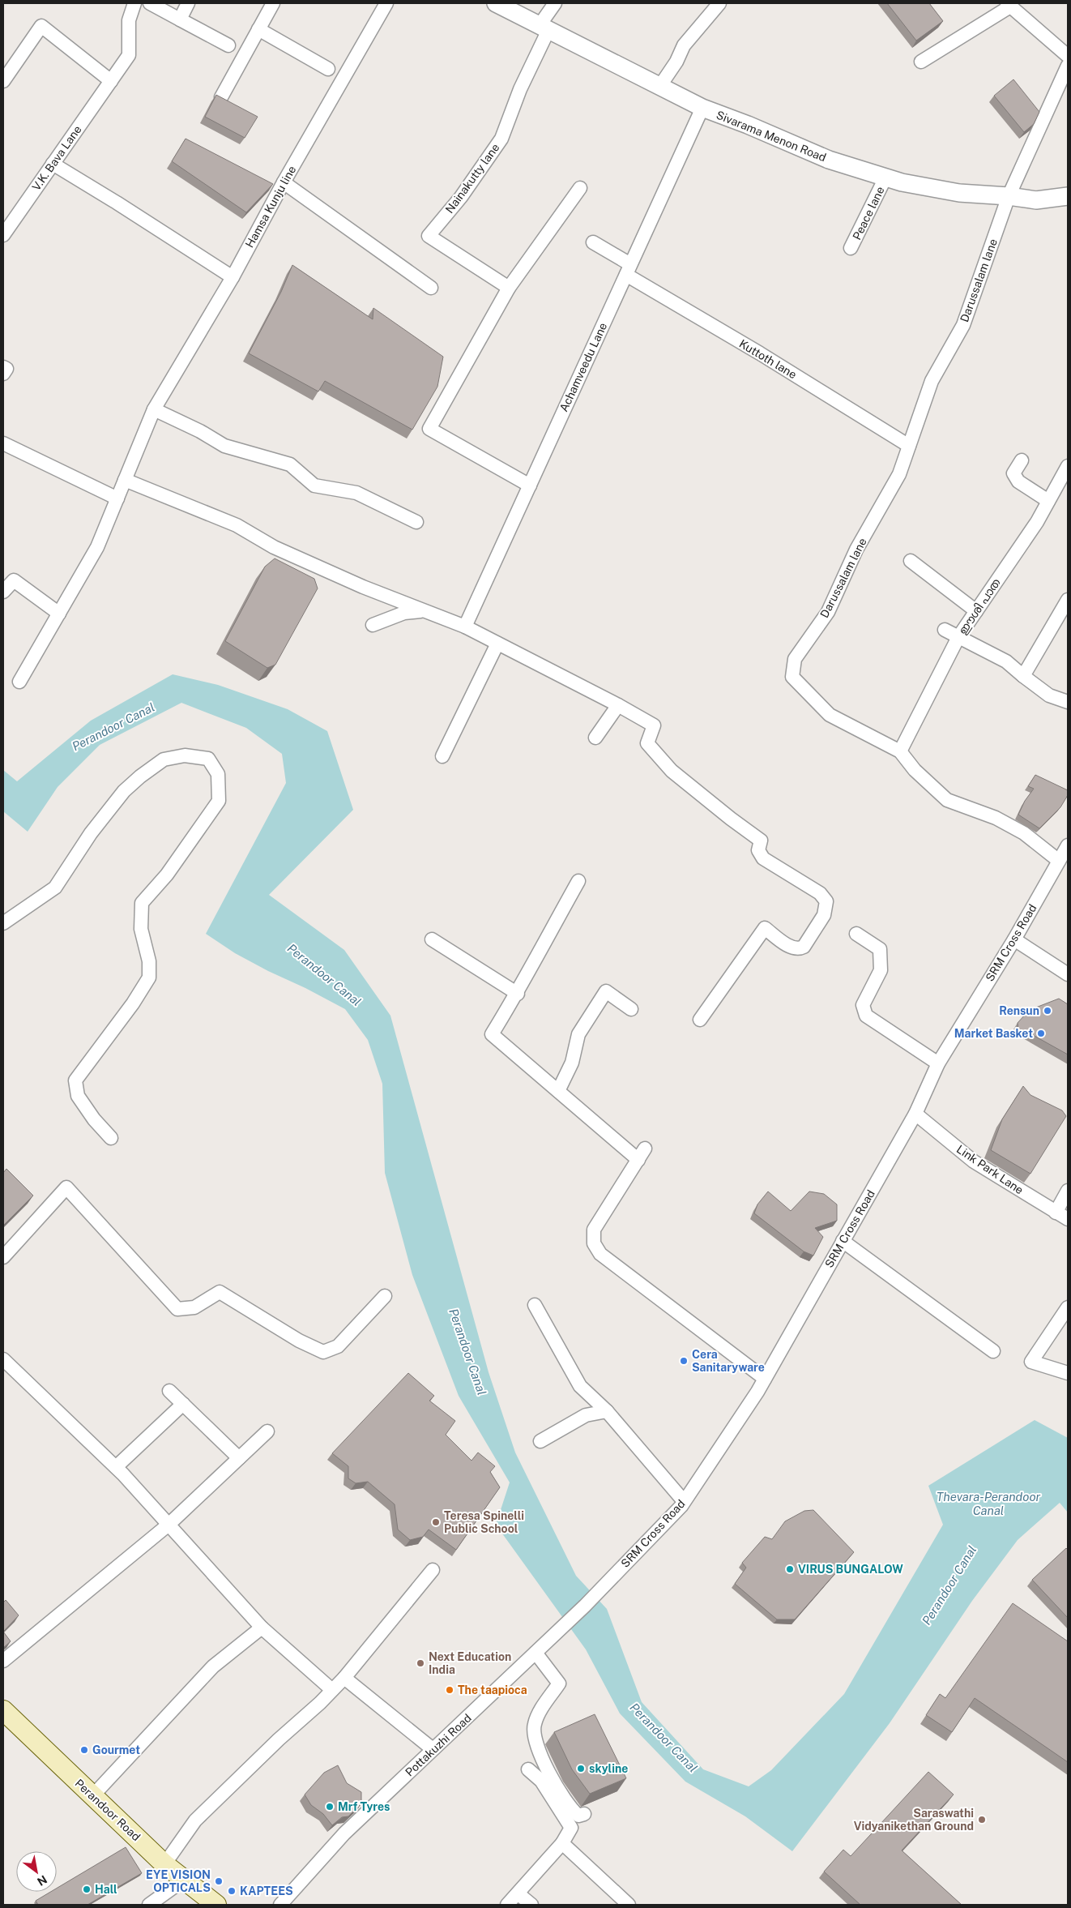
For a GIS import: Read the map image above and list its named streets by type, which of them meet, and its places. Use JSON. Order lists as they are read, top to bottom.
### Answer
{
  "streets": {
    "main road": ["Perandoor Road"],
    "street": [
      "Sivarama Menon Road",
      "V.K. Bava Lane",
      "Nainakutty lane",
      "Hamsa Kunju line",
      "Peace lane",
      "Darussalam lane",
      "Kuttoth lane",
      "Achamveedu Lane",
      "ഈശി പാത",
      "SRM Cross Road",
      "Link Park Lane",
      "Pottakuzhi Road"
    ]
  },
  "crossings": [
    ["Sivarama Menon Road", "Nainakutty lane"],
    ["Sivarama Menon Road", "Peace lane"],
    ["Sivarama Menon Road", "Darussalam lane"],
    ["Sivarama Menon Road", "Achamveedu Lane"],
    ["Darussalam lane", "Kuttoth lane"],
    ["Darussalam lane", "ഈശി പാത"],
    ["Darussalam lane", "SRM Cross Road"],
    ["Kuttoth lane", "Achamveedu Lane"],
    ["SRM Cross Road", "Link Park Lane"],
    ["SRM Cross Road", "Pottakuzhi Road"]
  ],
  "water": ["Perandoor Canal", "Thevara-Perandoor Canal"],
  "places": [
    "Rensun",
    "Market Basket",
    "Cera Sanitaryware",
    "Teresa Spinelli Public School",
    "VIRUS BUNGALOW",
    "Next Education India",
    "The taapioca",
    "Gourmet",
    "skyline",
    "Mrf Tyres",
    "Saraswathi Vidyanikethan Ground",
    "EYE VISION OPTICALS",
    "Hall",
    "KAPTEES"
  ],
  "north": "bottom right"
}
